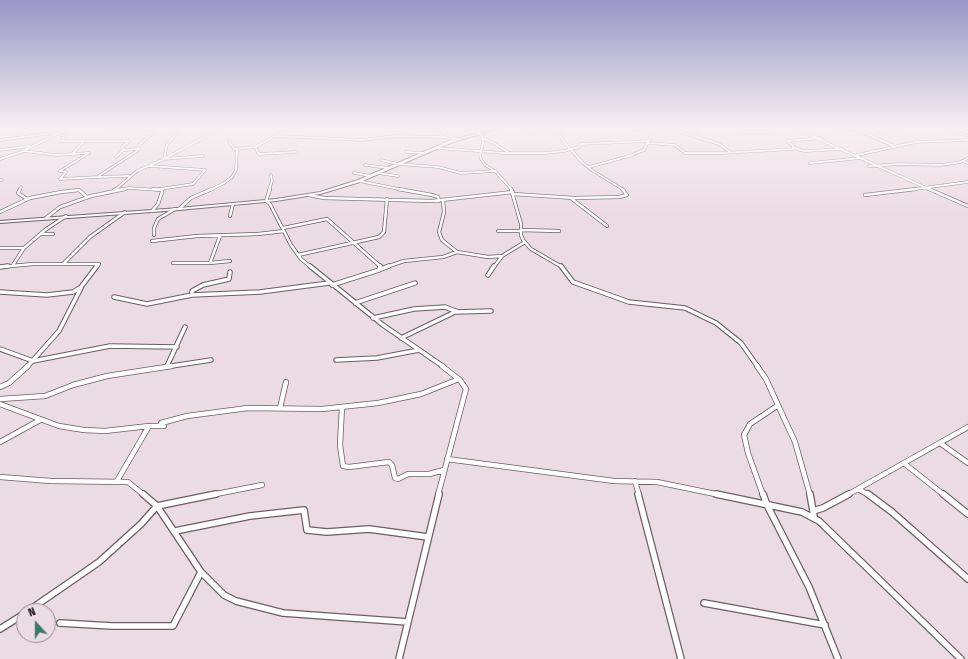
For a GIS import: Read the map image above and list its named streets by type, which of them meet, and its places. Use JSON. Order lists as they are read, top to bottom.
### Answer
{
  "north": "top"
}
